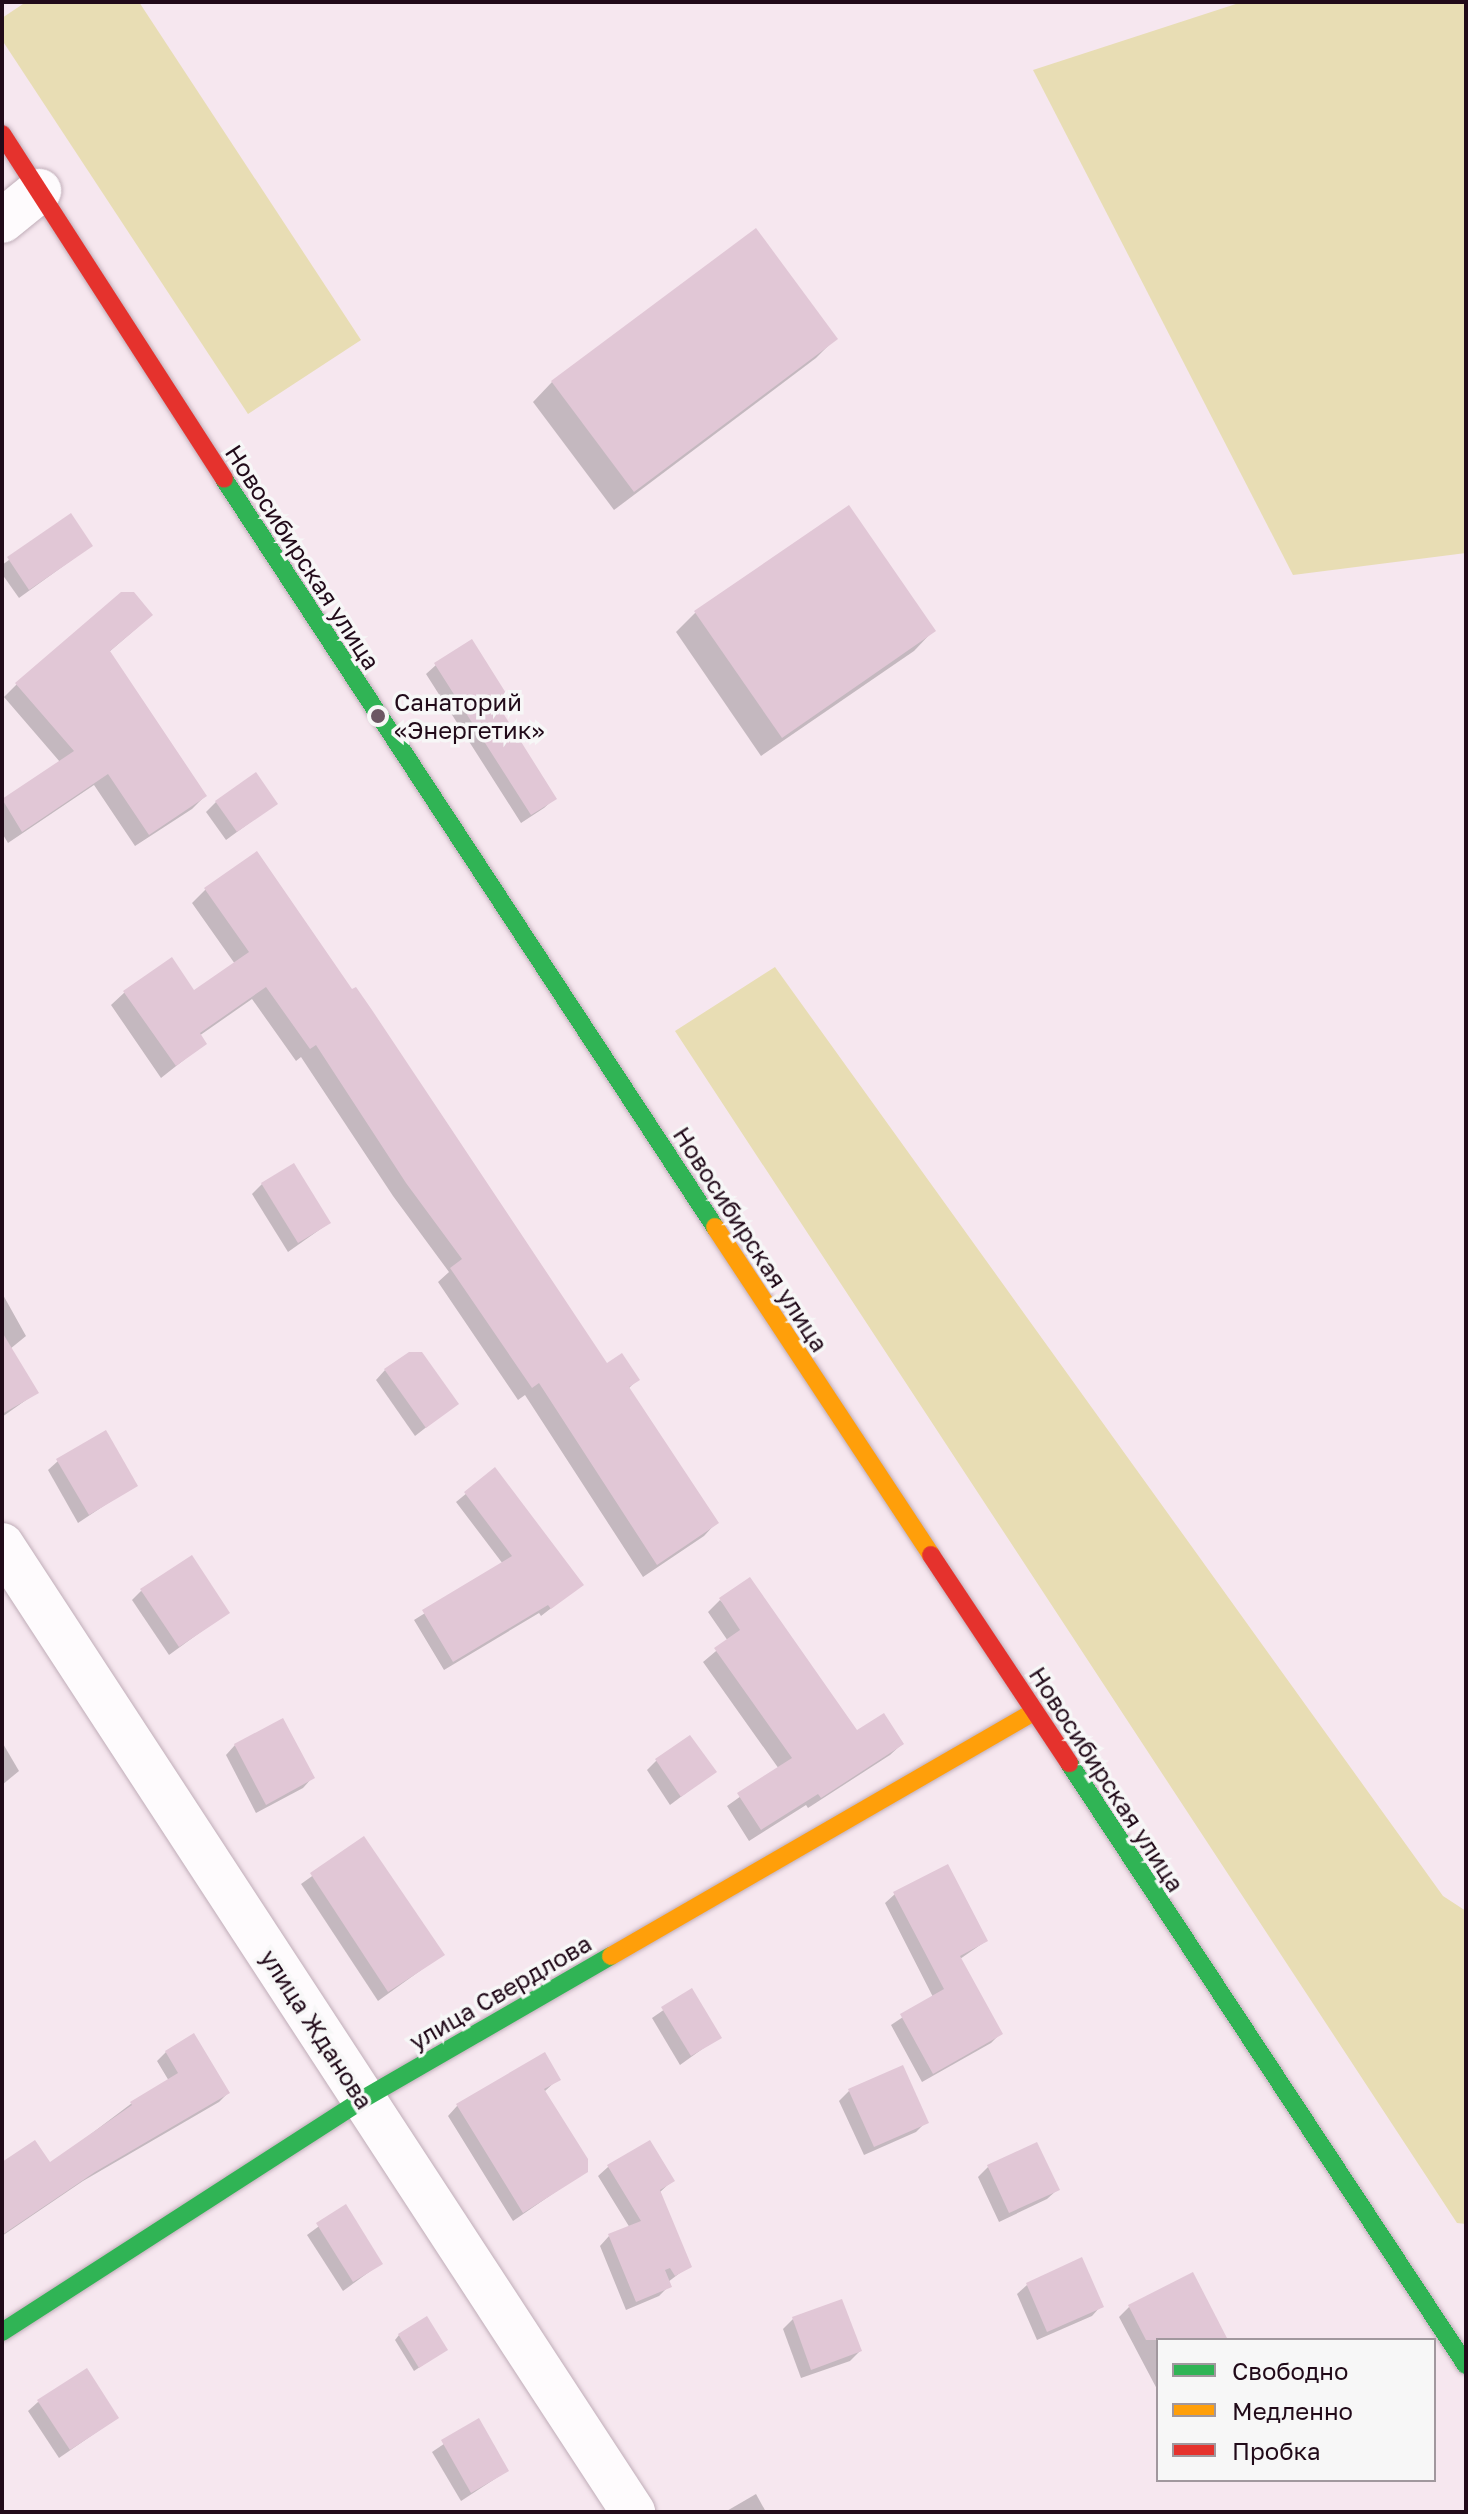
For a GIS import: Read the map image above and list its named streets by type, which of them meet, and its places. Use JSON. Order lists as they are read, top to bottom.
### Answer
{
  "streets": {
    "street": ["Новосибирская улица", "улица Свердлова", "улица Жданова"]
  },
  "crossings": [
    ["Новосибирская улица", "улица Свердлова"],
    ["улица Свердлова", "улица Жданова"]
  ],
  "places": ["Санаторий «Энергетик»"],
  "legend": ["Свободно", "Медленно", "Пробка"]
}
